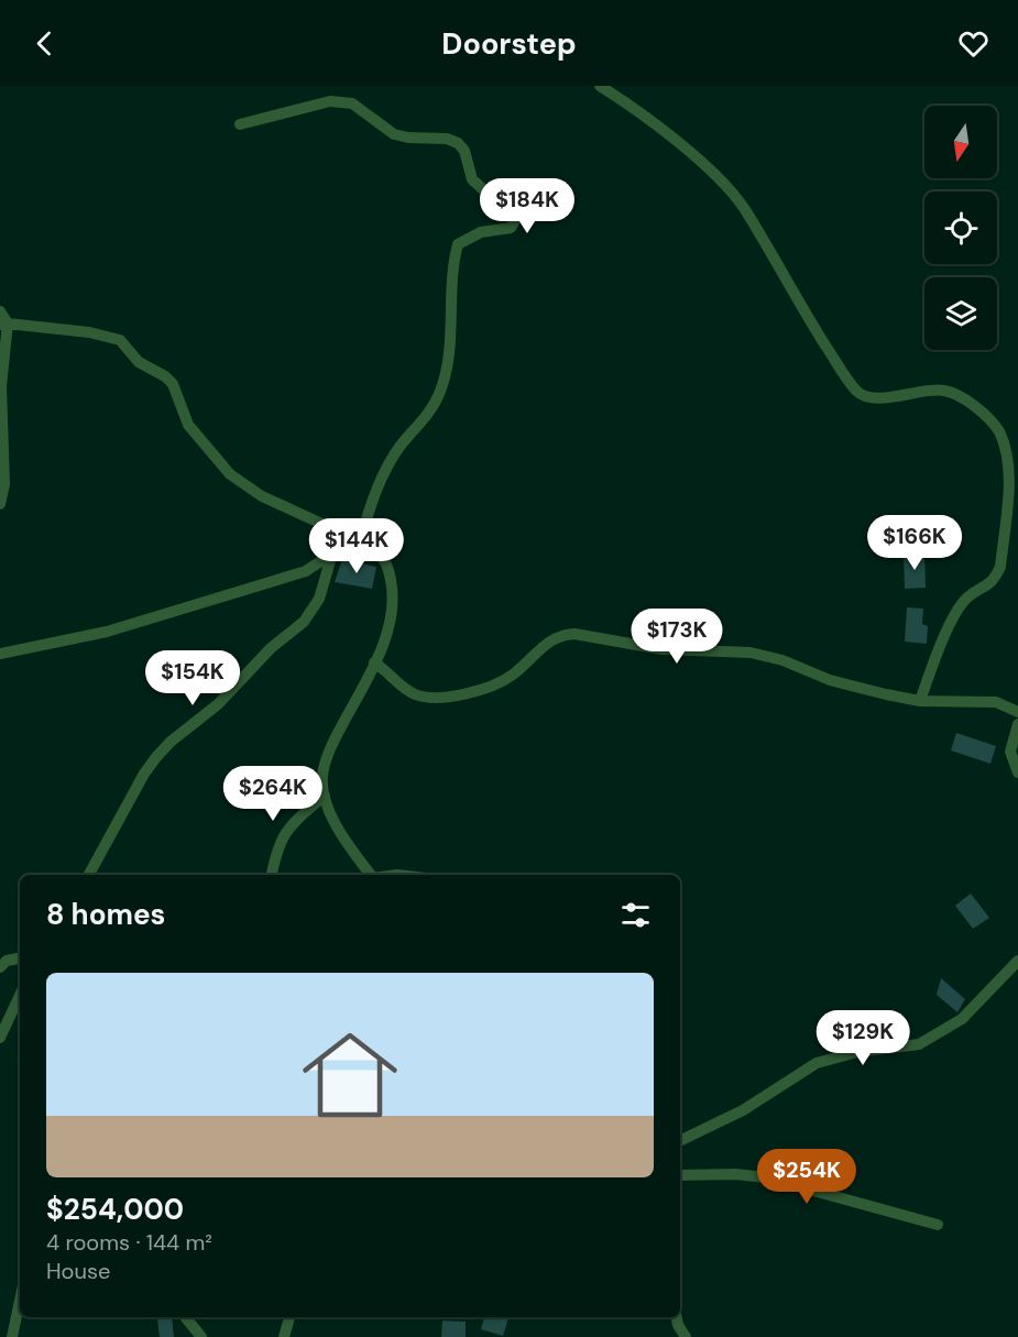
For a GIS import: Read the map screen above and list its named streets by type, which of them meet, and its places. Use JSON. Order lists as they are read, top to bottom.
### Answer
{
  "north": "bottom",
  "page": {
    "header": "Doorstep",
    "price": [
      "$184K",
      "$166K",
      "$144K",
      "$173K",
      "$154K",
      "$264K",
      "$129K",
      "$254K"
    ],
    "heading": "8 homes",
    "list": [
      {
        "name": "$254,000",
        "note": "4 rooms · 144 m² · House"
      }
    ]
  }
}
